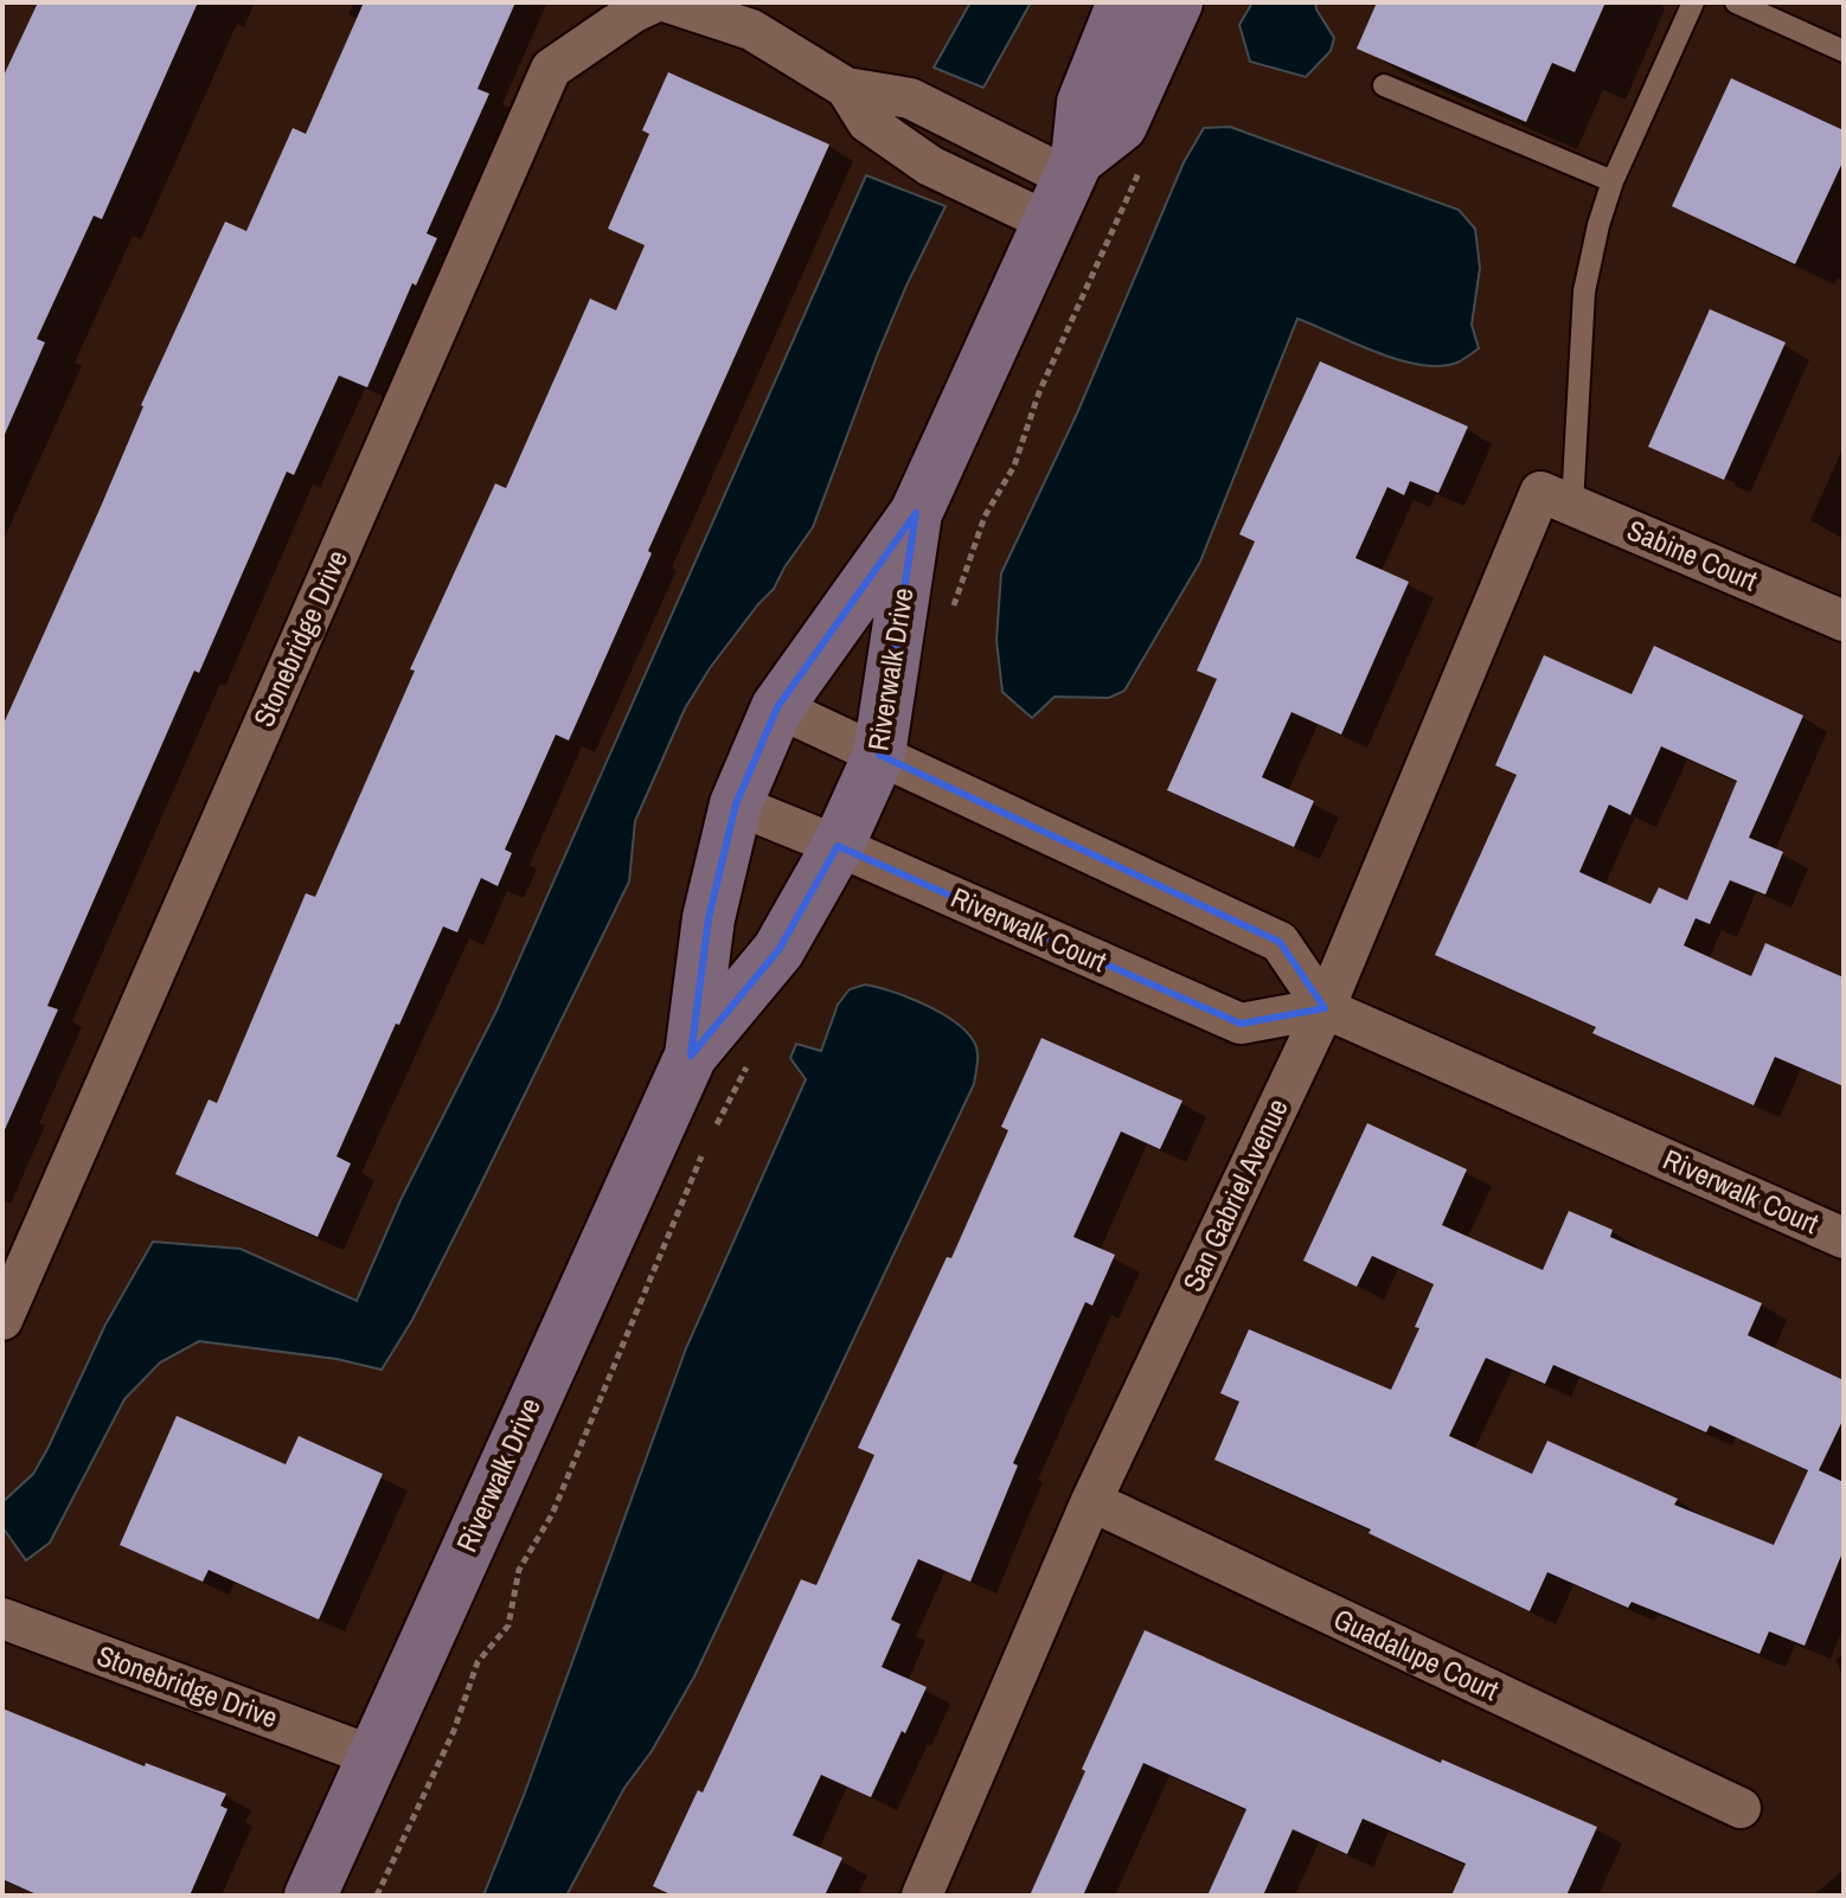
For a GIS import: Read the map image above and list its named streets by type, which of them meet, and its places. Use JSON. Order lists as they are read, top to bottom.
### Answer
{
  "streets": {
    "street": [
      "Sabine Court",
      "Stonebridge Drive",
      "Riverwalk Drive",
      "Riverwalk Court",
      "San Gabriel Avenue",
      "Guadalupe Court"
    ]
  },
  "crossings": [
    ["Sabine Court", "San Gabriel Avenue"],
    ["Stonebridge Drive", "Riverwalk Drive"],
    ["Riverwalk Drive", "Riverwalk Court"],
    ["Riverwalk Court", "San Gabriel Avenue"],
    ["San Gabriel Avenue", "Guadalupe Court"]
  ]
}
